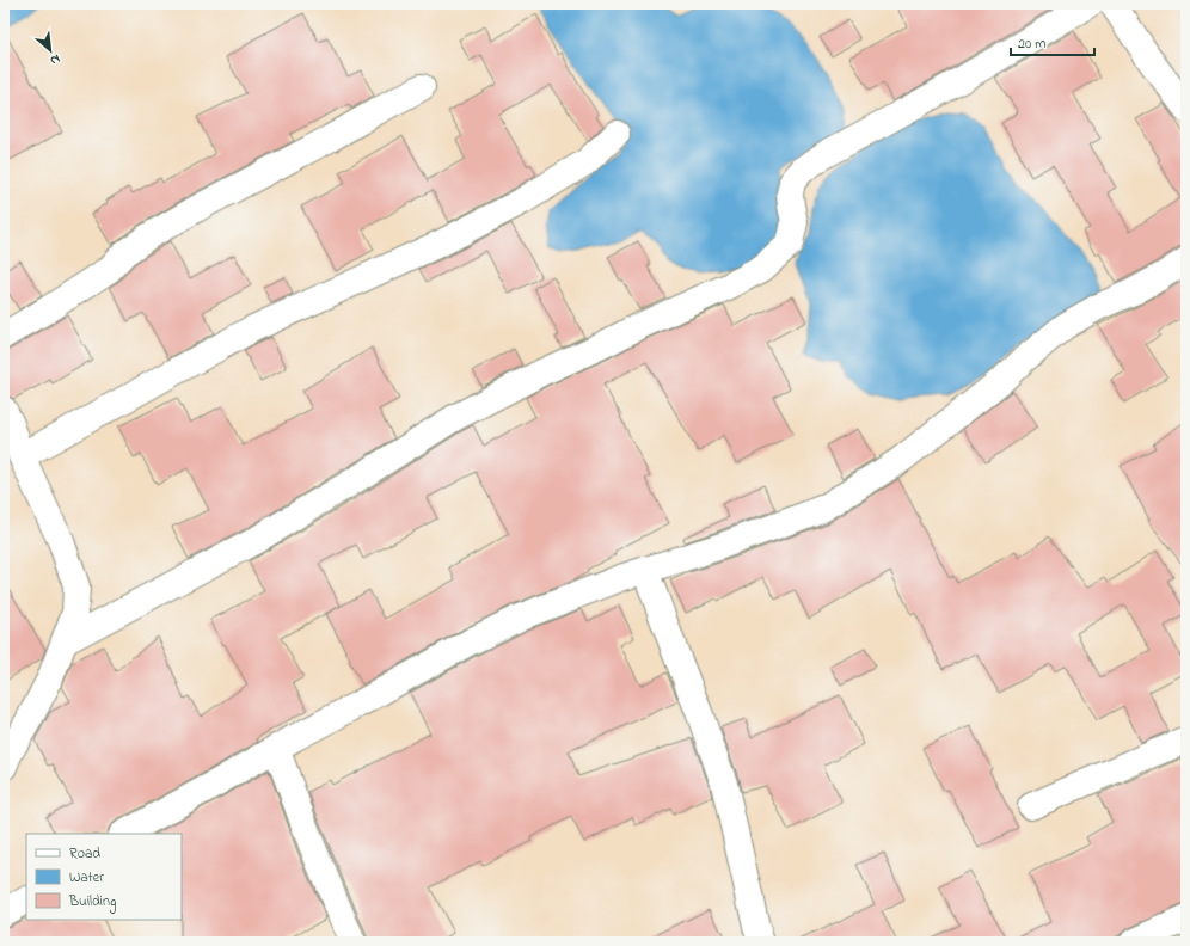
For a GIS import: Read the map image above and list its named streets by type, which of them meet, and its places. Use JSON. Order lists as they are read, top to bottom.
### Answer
{
  "legend": ["Road", "Water", "Building"],
  "scale_bar": "20 m",
  "north": "bottom right"
}
